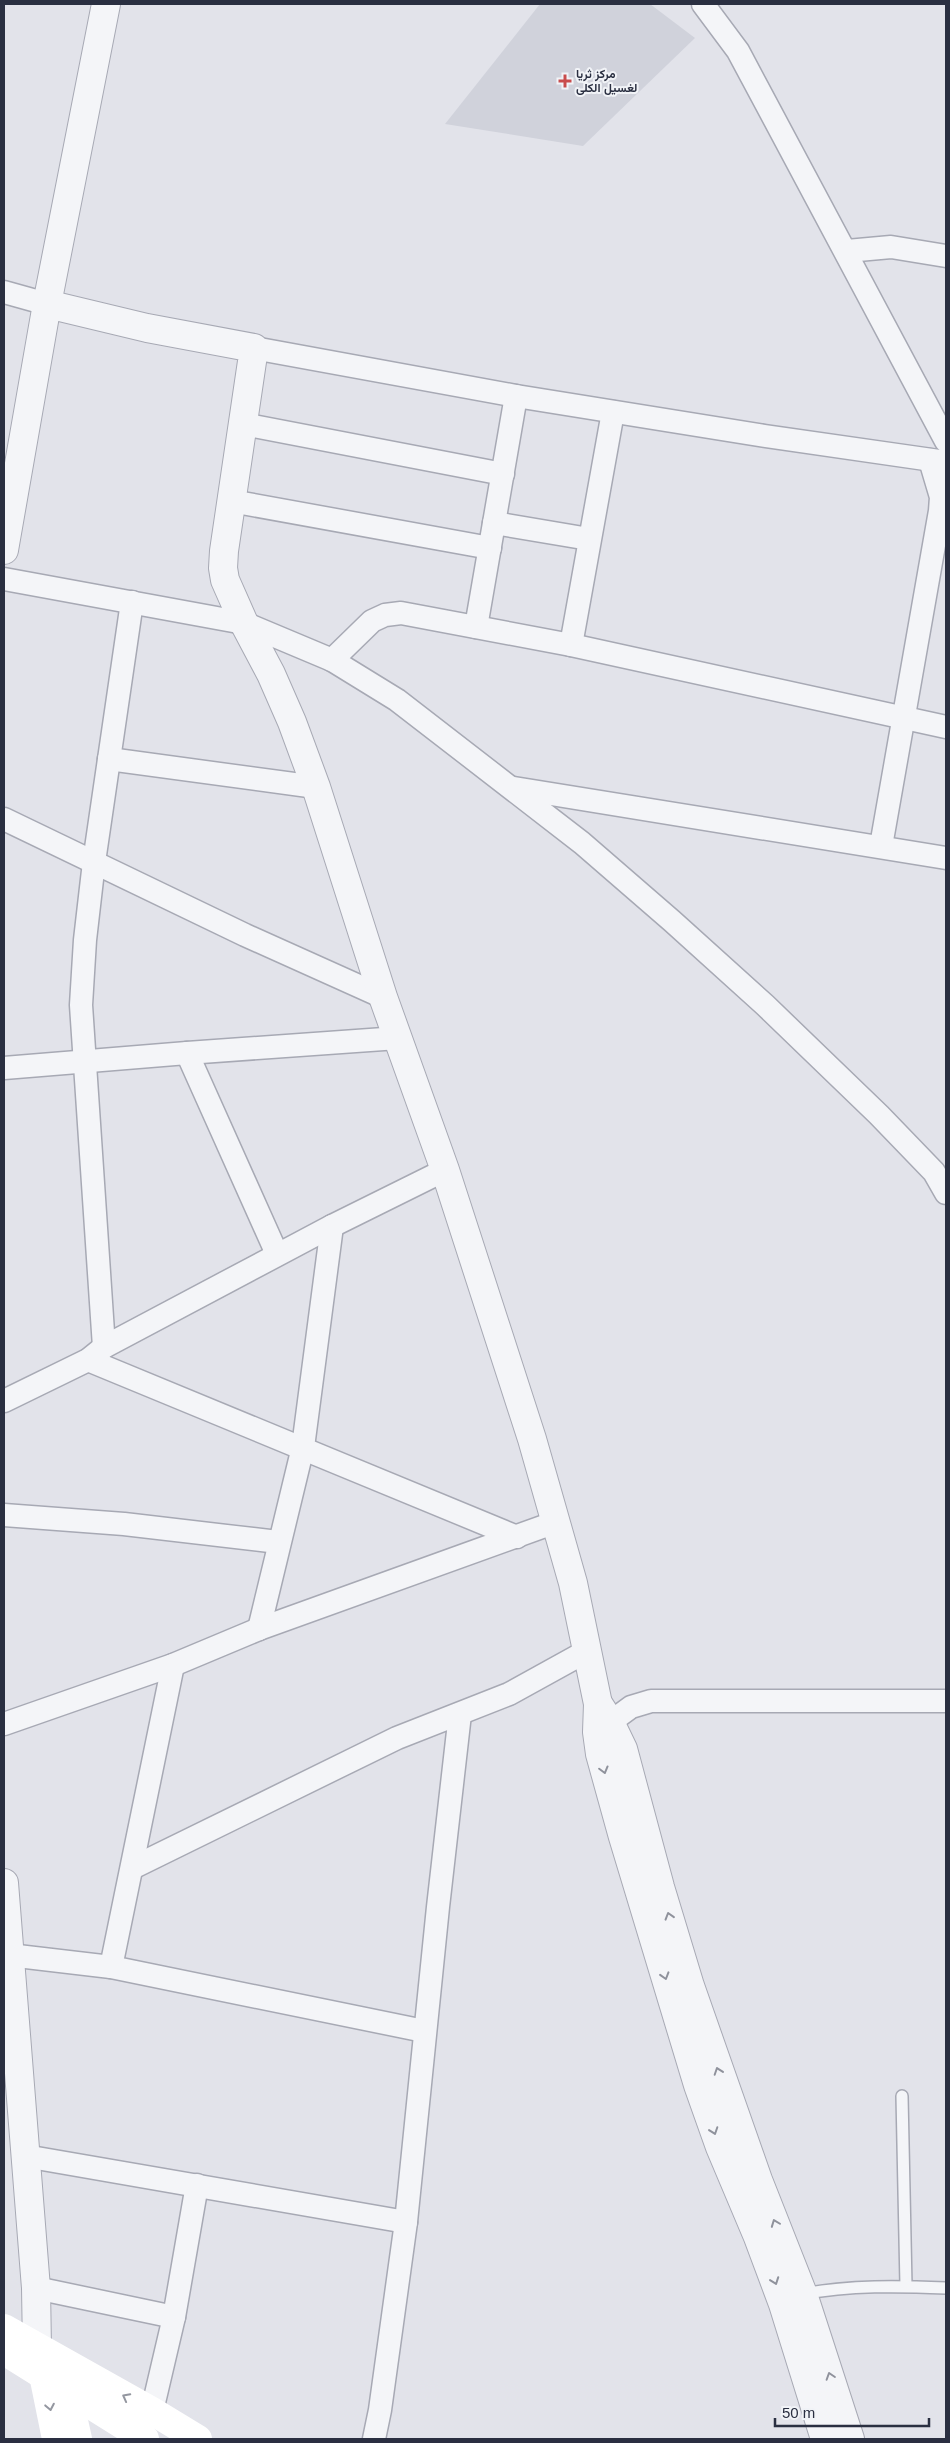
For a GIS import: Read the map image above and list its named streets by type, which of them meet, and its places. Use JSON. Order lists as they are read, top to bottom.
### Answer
{
  "places": {
    "health": ["مركز ثريا لغسيل الكلى"]
  },
  "scale_bar": "50 m"
}
